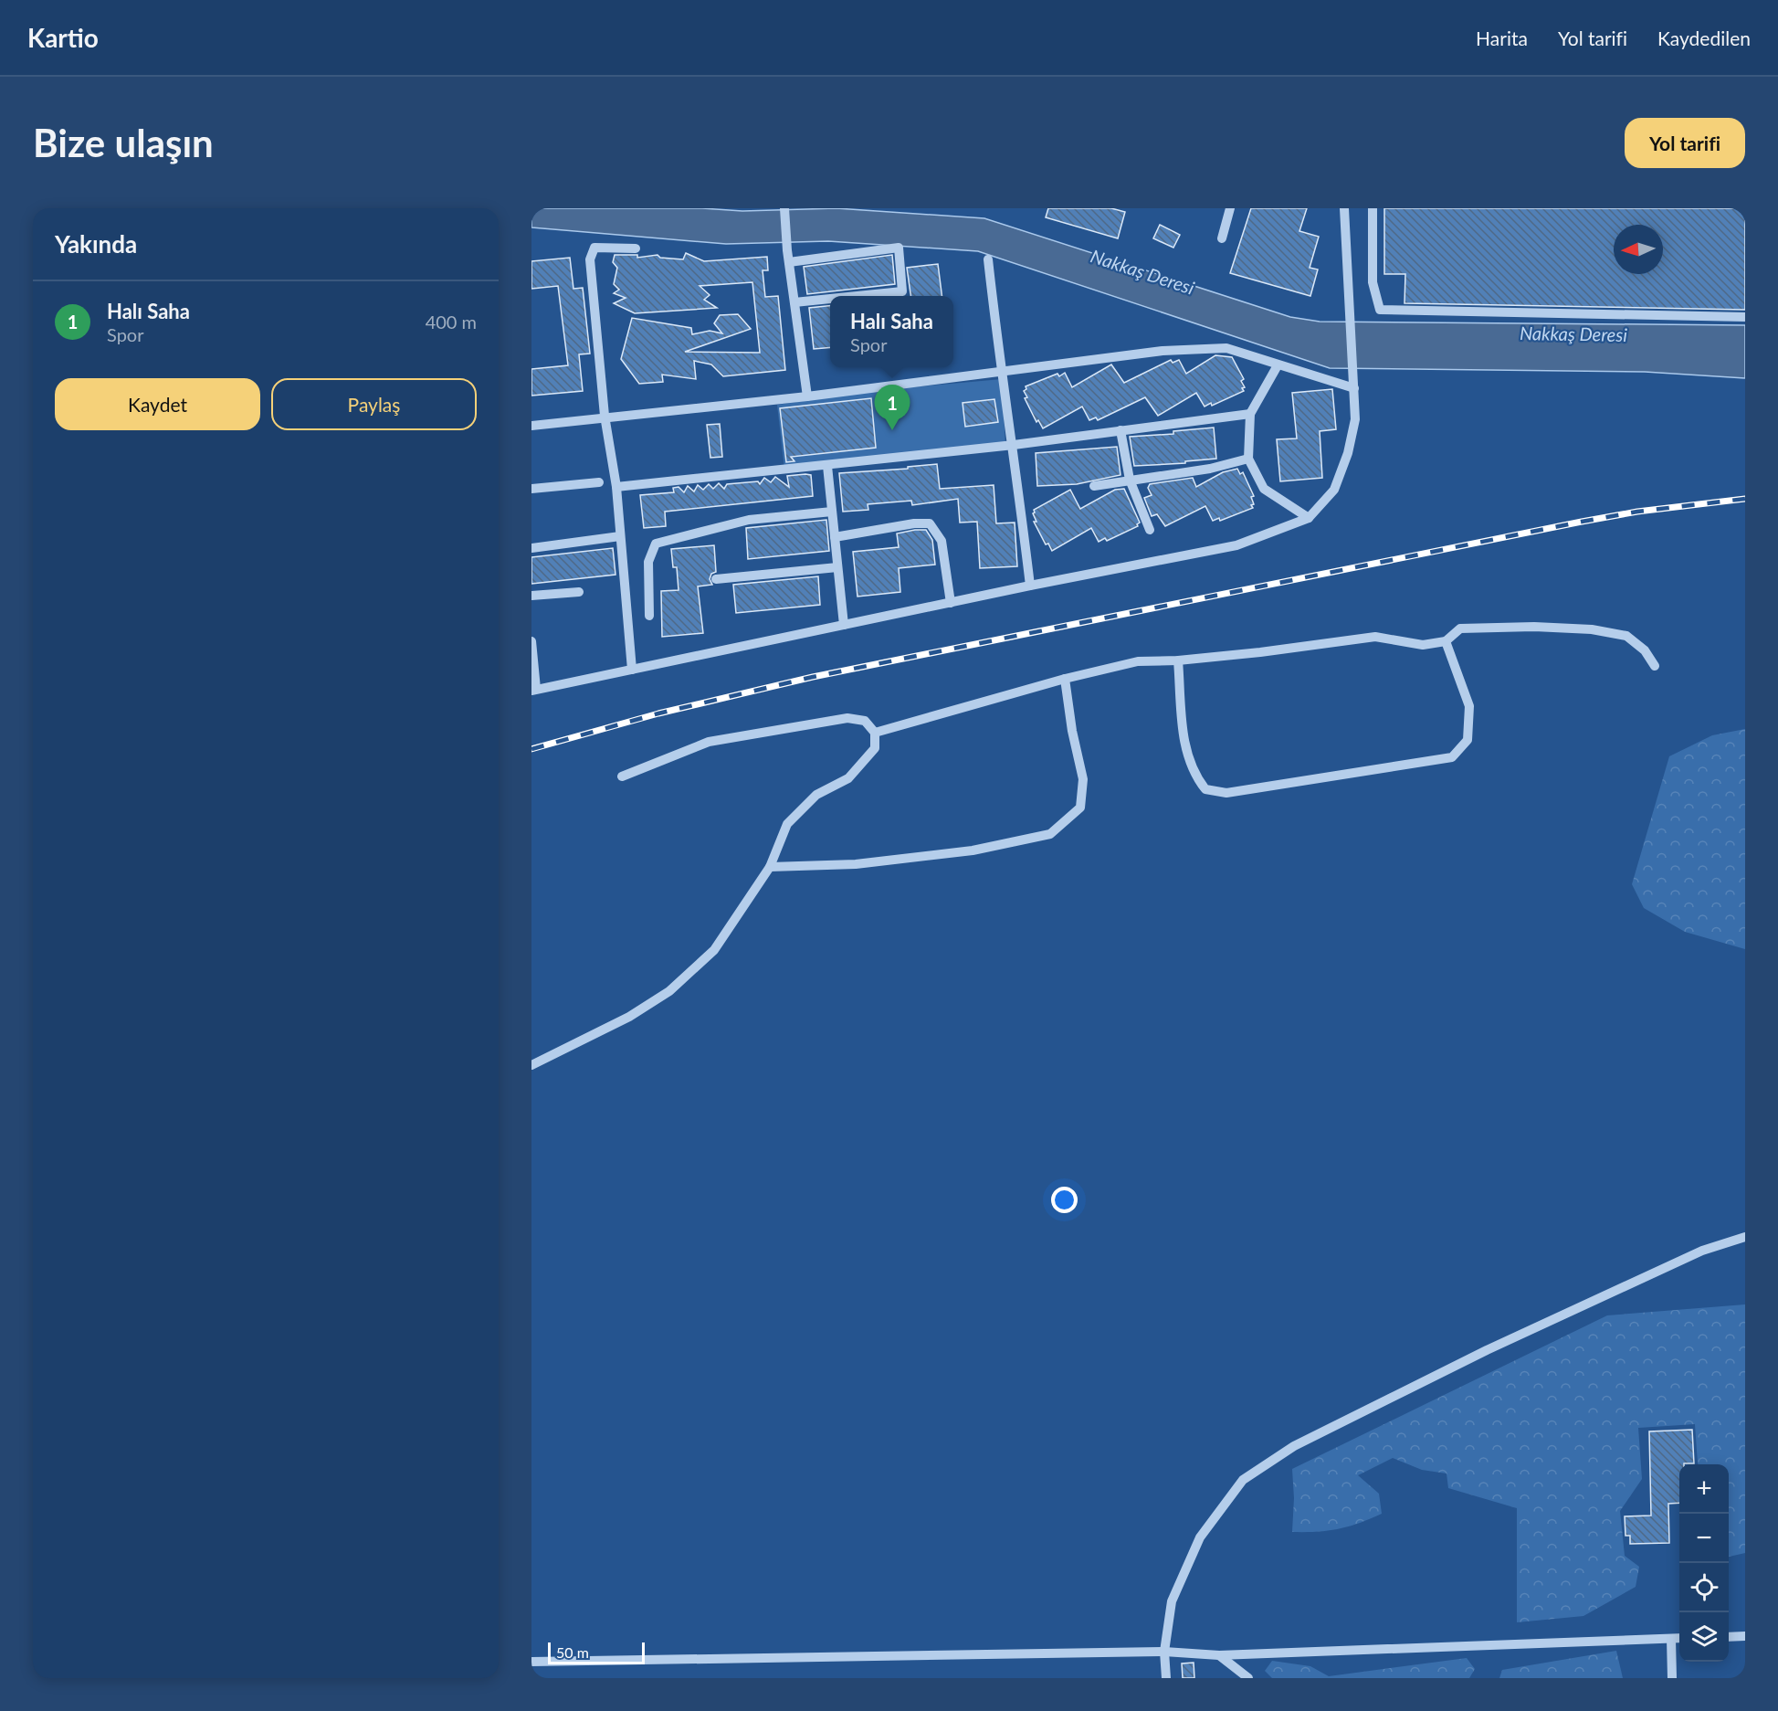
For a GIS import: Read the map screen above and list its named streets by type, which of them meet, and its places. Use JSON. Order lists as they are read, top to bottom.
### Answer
{
  "water": ["Nakkaş Deresi"],
  "scale_bar": "50 m",
  "north": "left",
  "page": {
    "header": "Kartio",
    "nav": ["Harita", "Yol tarifi", "Kaydedilen"],
    "buttons": [
      "Yol tarifi",
      ["Kaydet", "Paylaş"]
    ],
    "title": "Bize ulaşın",
    "heading": "Yakında",
    "list": [
      {
        "mark": "1",
        "name": "Halı Saha",
        "note": "Spor",
        "value": "400 m"
      }
    ],
    "popup": ["Halı Saha", "Spor"],
    "pins": "1",
    "map_buttons": ["+", "−"],
    "scale": "50 m"
  }
}
